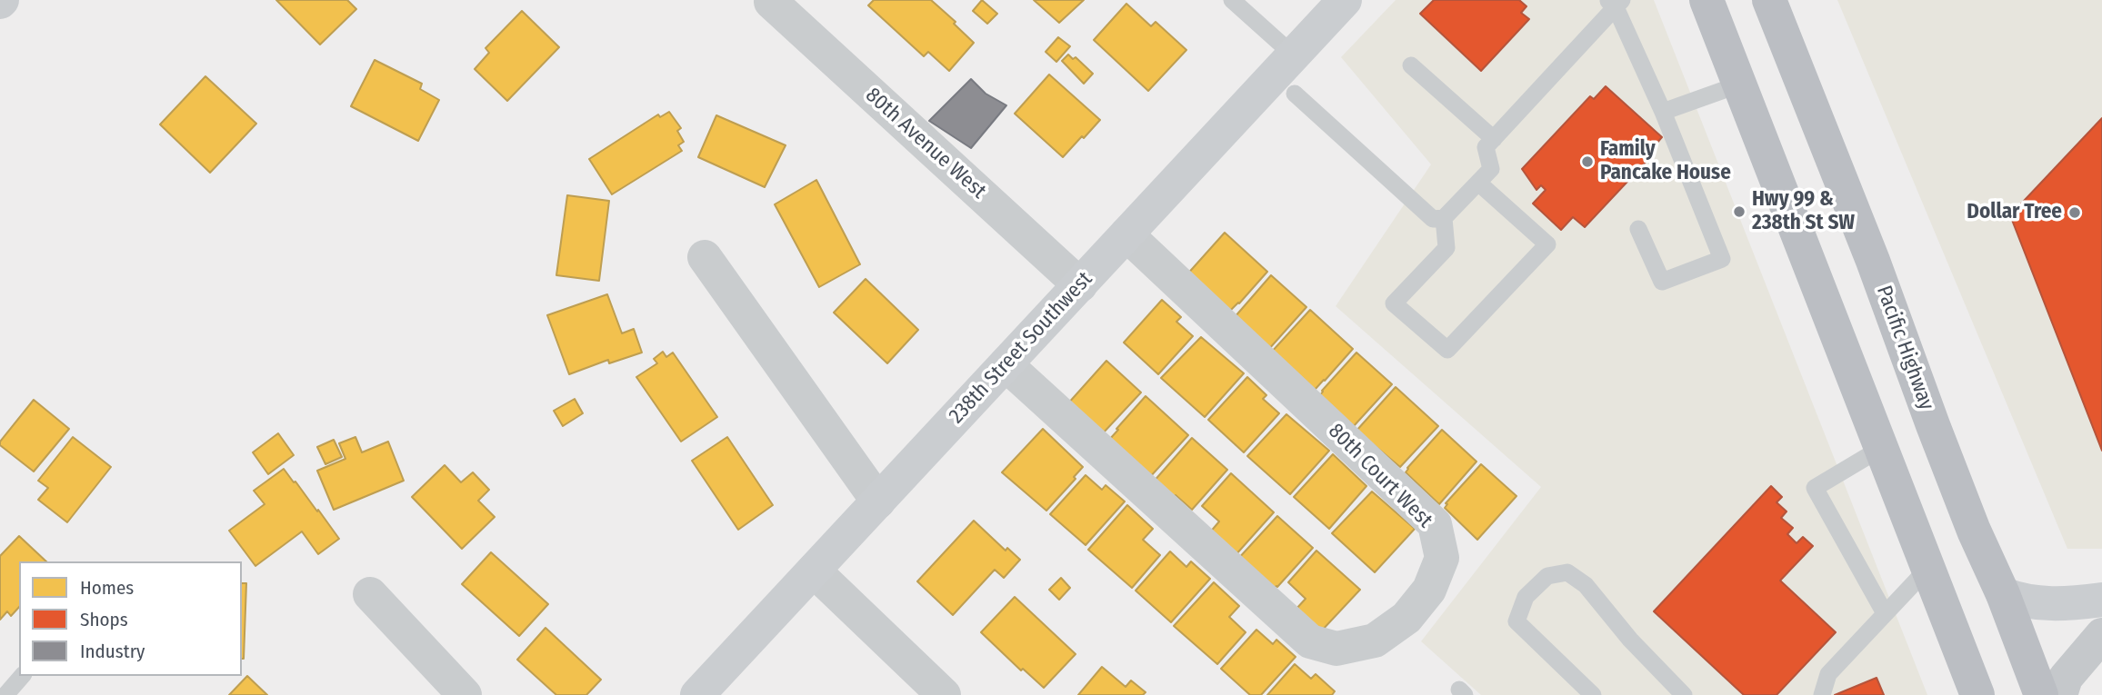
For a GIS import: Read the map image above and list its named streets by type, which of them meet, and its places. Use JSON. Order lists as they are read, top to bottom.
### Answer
{
  "streets": {
    "highway": ["Pacific Highway"],
    "street": ["80th Avenue West", "238th Street Southwest", "80th Court West"]
  },
  "crossings": [
    ["80th Avenue West", "238th Street Southwest"],
    ["238th Street Southwest", "80th Court West"]
  ],
  "places": ["Family Pancake House", "Hwy 99 & 238th St SW", "Dollar Tree"],
  "legend": ["Homes", "Shops", "Industry"]
}
